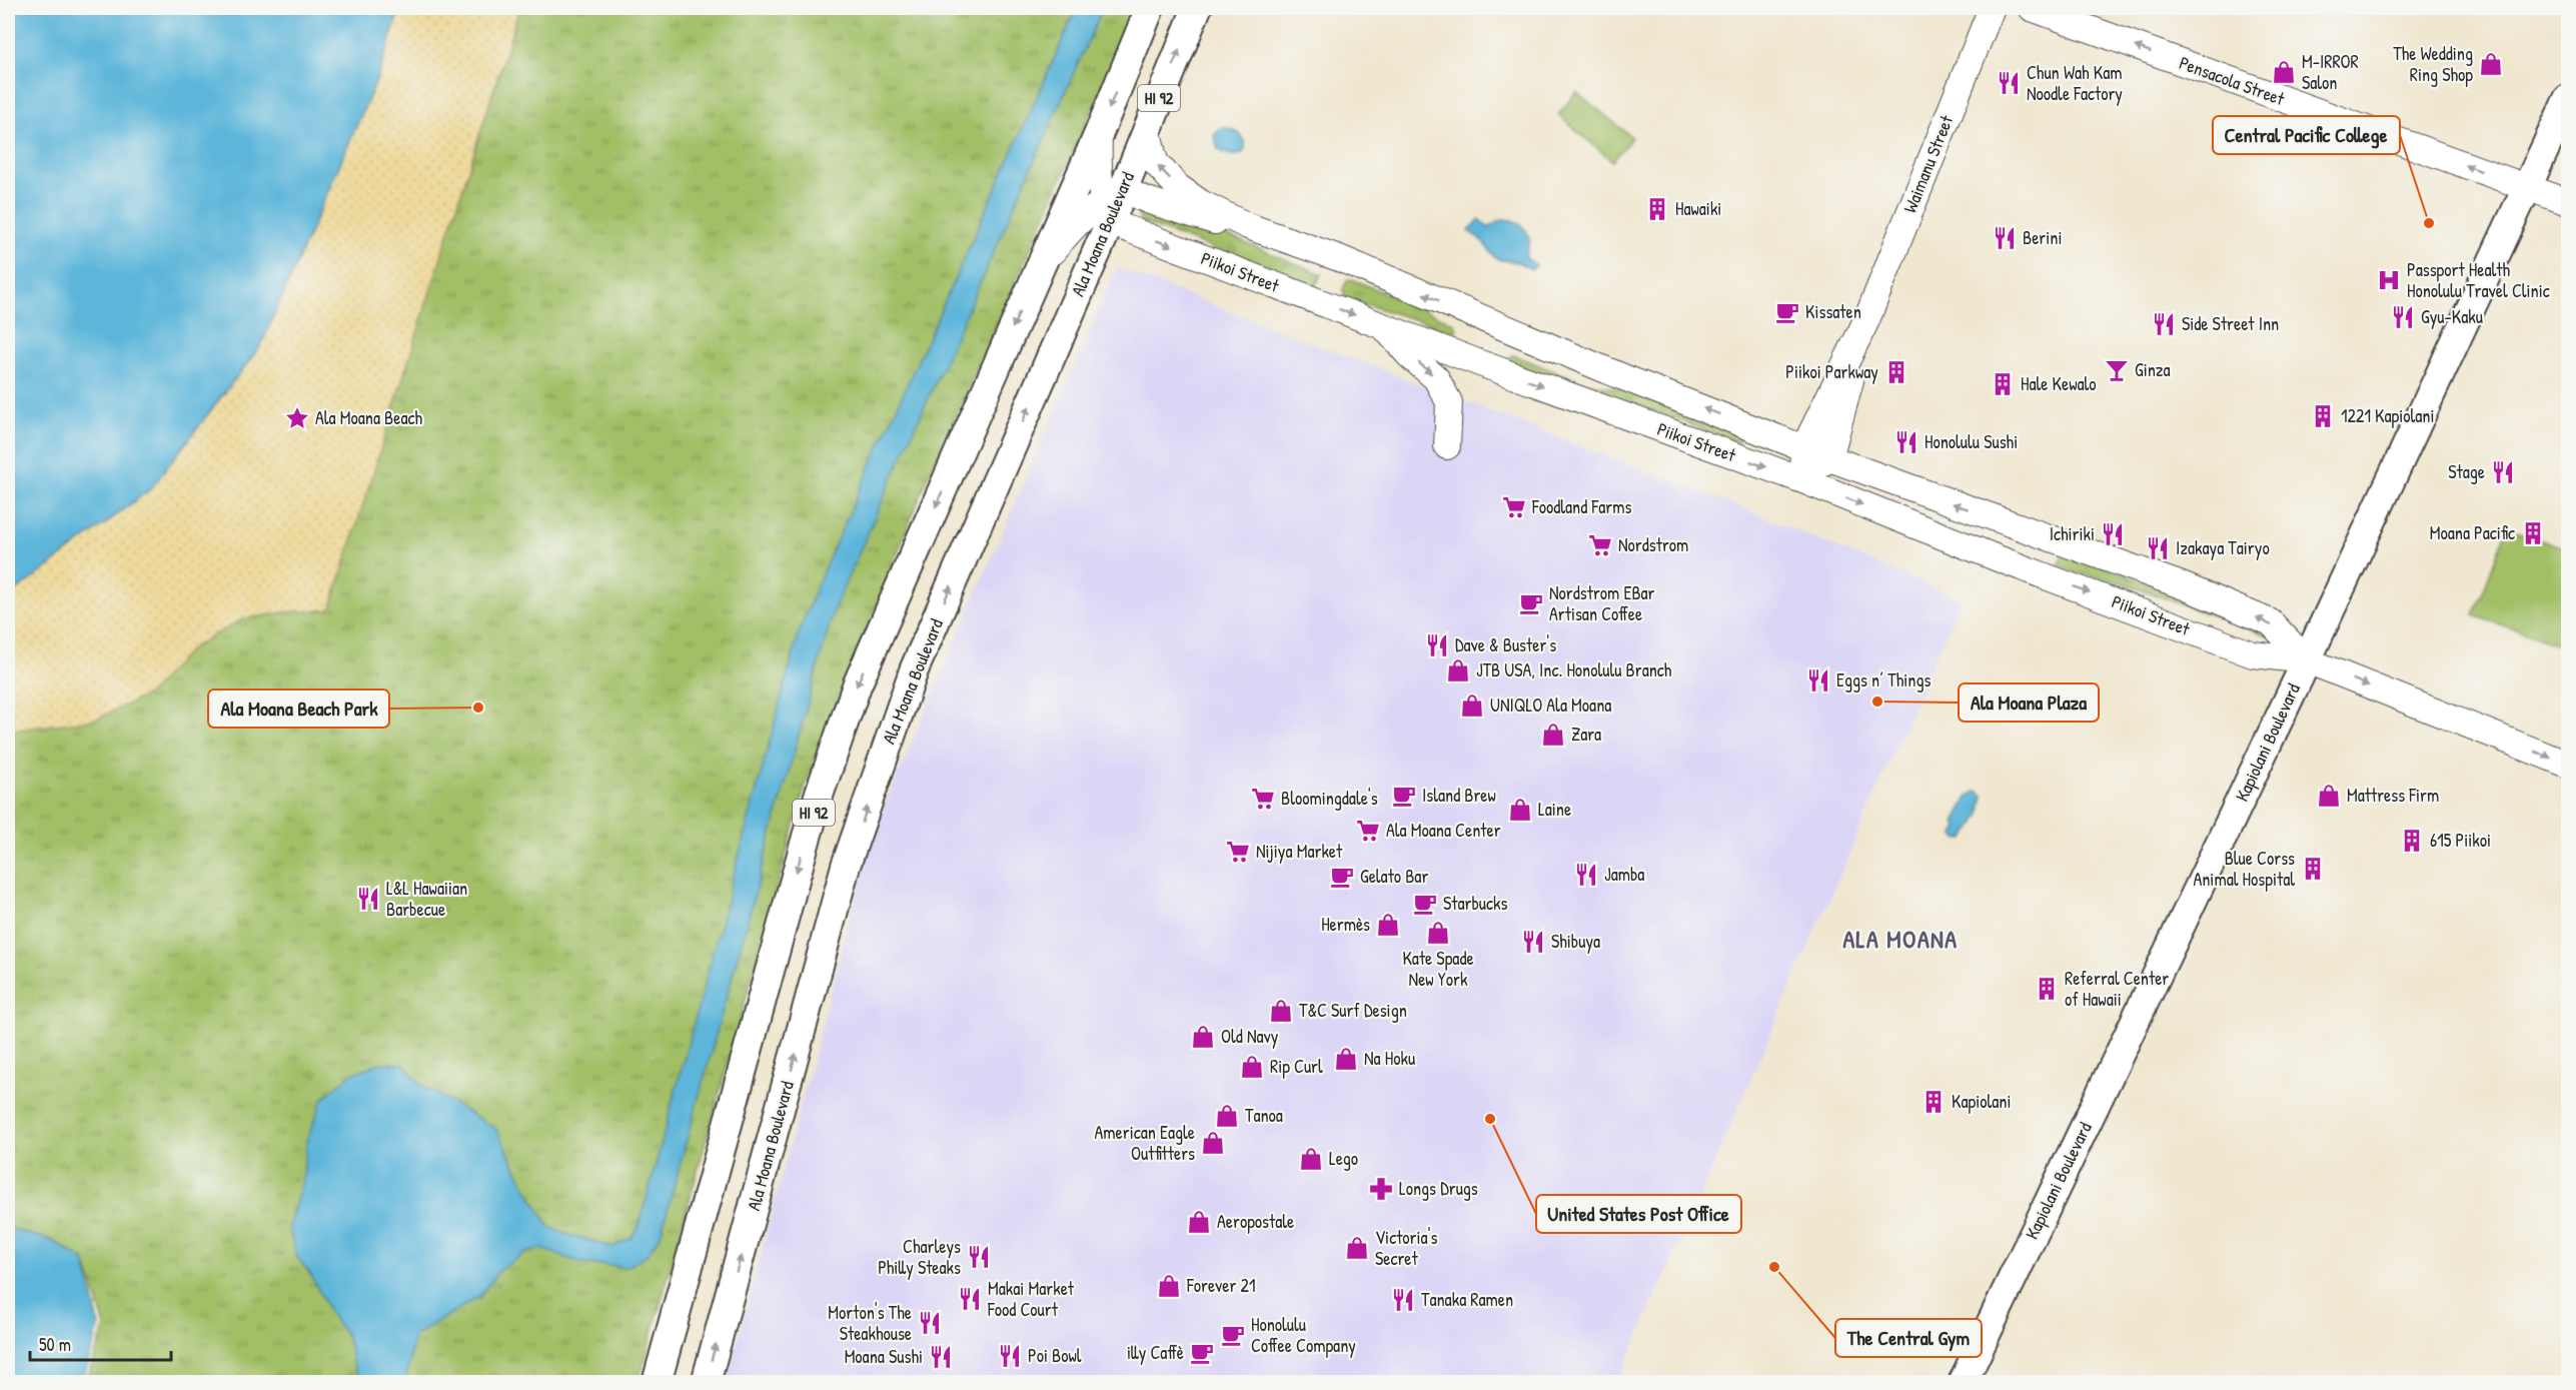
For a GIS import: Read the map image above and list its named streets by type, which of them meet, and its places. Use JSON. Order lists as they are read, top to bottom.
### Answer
{
  "streets": {
    "main road": ["HI 92", "Ala Moana Boulevard", "Kapiolani Boulevard"],
    "street": ["Pensacola Street", "Waimanu Street", "Piikoi Street"]
  },
  "crossings": [
    ["Pensacola Street", "Kapiolani Boulevard"],
    ["Waimanu Street", "Piikoi Street"],
    ["Ala Moana Boulevard", "Piikoi Street"],
    ["Piikoi Street", "Kapiolani Boulevard"]
  ],
  "one_way": ["Pensacola Street"],
  "districts": ["ALA MOANA"],
  "places": {
    "shop": [
      "The Wedding Ring Shop",
      "M-IRROR Salon",
      "JTB USA, Inc. Honolulu Branch",
      "UNIQLO Ala Moana",
      "Zara",
      "Mattress Firm",
      "Laine",
      "Hermès",
      "Kate Spade New York",
      "T&C Surf Design",
      "Old Navy",
      "Na Hoku",
      "Rip Curl",
      "Tanoa",
      "American Eagle Outfitters",
      "Lego",
      "Aeropostale",
      "Victoria's Secret",
      "Forever 21"
    ],
    "restaurant": [
      "Chun Wah Kam Noodle Factory",
      "Berini",
      "Gyu-Kaku",
      "Side Street Inn",
      "Honolulu Sushi",
      "Stage",
      "Ichiriki",
      "Izakaya Tairyo",
      "Dave & Buster's",
      "Eggs n’ Things",
      "Jamba",
      "L&L Hawaiian Barbecue",
      "Shibuya",
      "Charleys Philly Steaks",
      "Makai Market Food Court",
      "Tanaka Ramen",
      "Morton's The Steakhouse",
      "Poi Bowl",
      "Moana Sushi"
    ],
    "building": [
      "Hawaiki",
      "Piikoi Parkway",
      "Hale Kewalo",
      "1221 Kapiolani",
      "Moana Pacific",
      "615 Piikoi",
      "Blue Corss Animal Hospital",
      "Referral Center of Hawaii",
      "Kapiolani"
    ],
    "other": [
      "Central Pacific College",
      "Ala Moana Plaza",
      "Ala Moana Beach Park",
      "United States Post Office",
      "The Central Gym"
    ],
    "hospital": ["Passport Health Honolulu Travel Clinic"],
    "cafe": [
      "Kissaten",
      "Nordstrom EBar Artisan Coffee",
      "Island Brew",
      "Gelato Bar",
      "Starbucks",
      "Honolulu Coffee Company",
      "illy Caffè"
    ],
    "bar": ["Ginza"],
    "place": ["Ala Moana Beach"],
    "supermarket": [
      "Foodland Farms",
      "Nordstrom",
      "Bloomingdale's",
      "Ala Moana Center",
      "Nijiya Market"
    ],
    "pharmacy": ["Longs Drugs"]
  },
  "scale_bar": "50 m"
}
